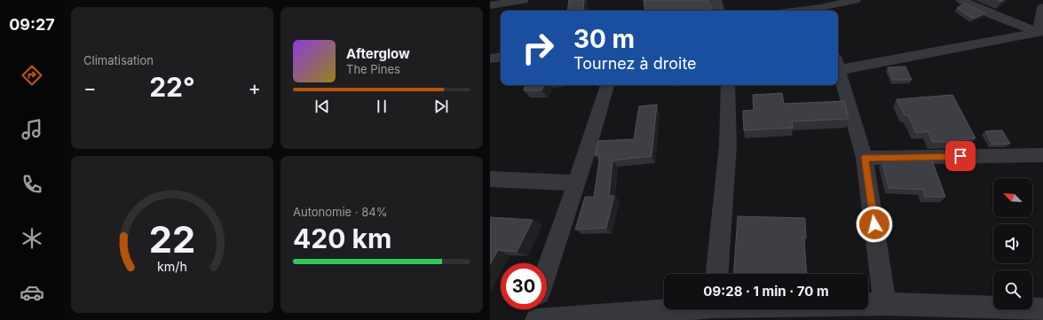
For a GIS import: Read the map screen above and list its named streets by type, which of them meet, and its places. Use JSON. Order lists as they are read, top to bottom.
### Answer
{
  "north": "top left",
  "page": {
    "tabs": "09:27",
    "tile": [
      "Climatisation",
      ["Autonomie · 84%", "420 km"]
    ],
    "turn": ["30 m", "Tournez à droite"],
    "song": ["Afterglow", "The Pines"],
    "heat": ["−", "22°", "+"],
    "limit": "30",
    "trip": "09:28 · 1 min · 70 m",
    "gauge": ["22", "km/h"]
  }
}
